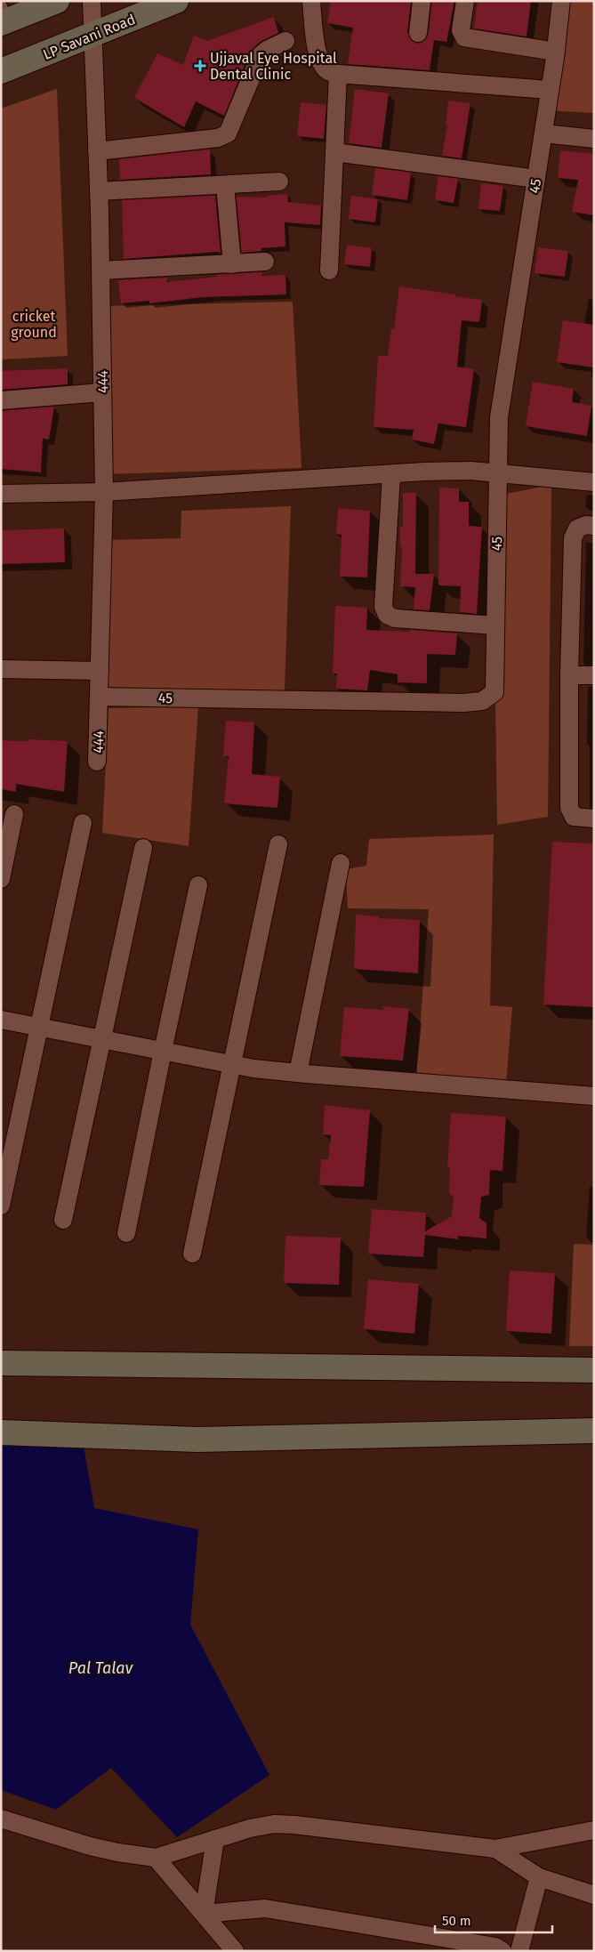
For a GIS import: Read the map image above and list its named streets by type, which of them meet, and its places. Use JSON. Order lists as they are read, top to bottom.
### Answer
{
  "streets": {
    "street": ["LP Savani Road", "45", "444"]
  },
  "crossings": [
    ["LP Savani Road", "444"],
    ["45", "444"]
  ],
  "water": ["Pal Talav"],
  "parks": ["cricket ground"],
  "places": {
    "health": ["Ujjaval Eye Hospital Dental Clinic"]
  },
  "scale_bar": "50 m"
}
